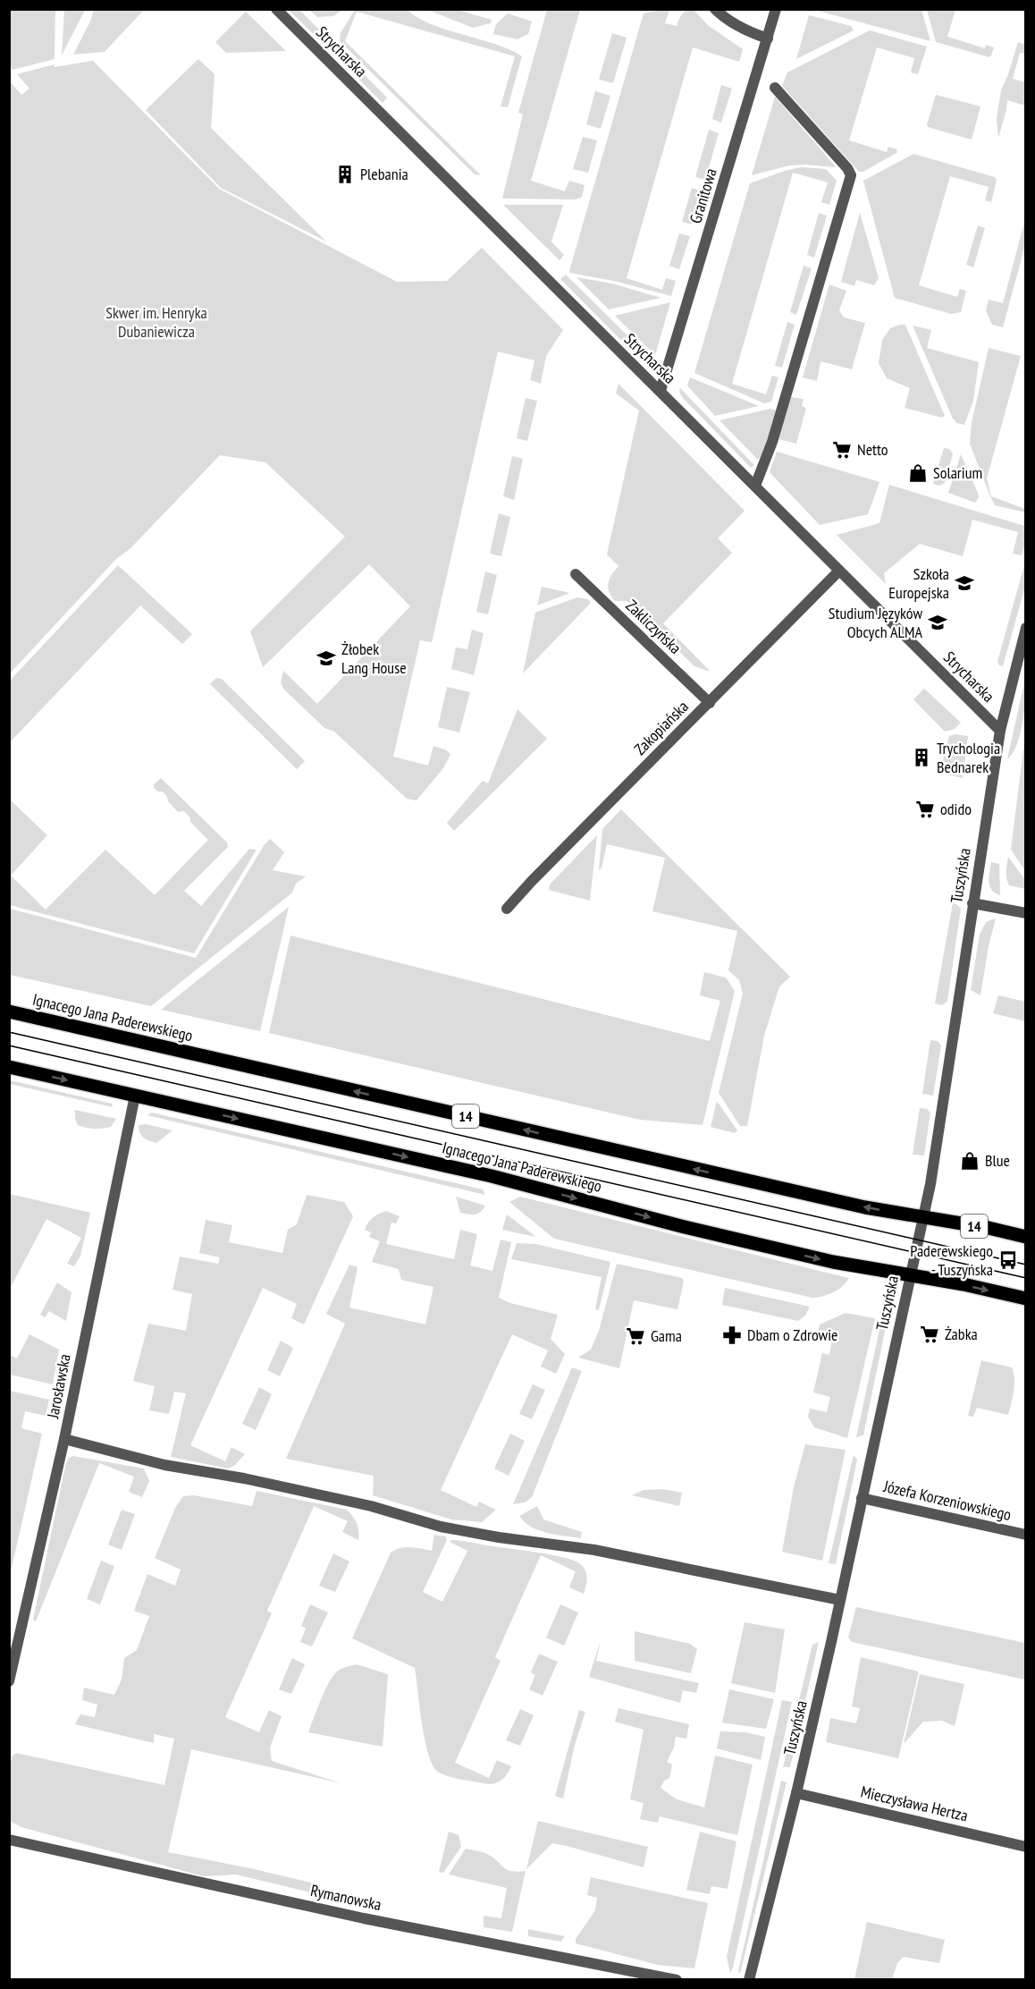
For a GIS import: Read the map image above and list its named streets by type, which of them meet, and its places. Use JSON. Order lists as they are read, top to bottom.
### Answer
{
  "streets": {
    "main road": ["Ignacego Jana Paderewskiego", "14"],
    "street": [
      "Strycharska",
      "Granitowa",
      "Zakliczyńska",
      "Zakopiańska",
      "Tuszyńska",
      "Jarosławska",
      "Józefa Korzeniowskiego",
      "Mieczysława Hertza",
      "Rymanowska"
    ]
  },
  "crossings": [
    ["Strycharska", "Granitowa"],
    ["Strycharska", "Zakopiańska"],
    ["Strycharska", "Tuszyńska"],
    ["Zakliczyńska", "Zakopiańska"],
    ["Tuszyńska", "Ignacego Jana Paderewskiego"],
    ["Tuszyńska", "Józefa Korzeniowskiego"],
    ["Tuszyńska", "Mieczysława Hertza"],
    ["Ignacego Jana Paderewskiego", "Jarosławska"]
  ],
  "parks": ["Skwer im. Henryka Dubaniewicza"],
  "places": {
    "building": ["Plebania", "Trychologia Bednarek"],
    "supermarket": [
      "Netto",
      "odido",
      "Żabka",
      "Gama"
    ],
    "shop": ["Solarium", "Blue"],
    "school or university": ["Szkoła Europejska", "Studium Języków Obcych ALMA", "Żłobek Lang House"],
    "bus stop": ["Paderewskiego - Tuszyńska"],
    "pharmacy": ["Dbam o Zdrowie"]
  }
}
